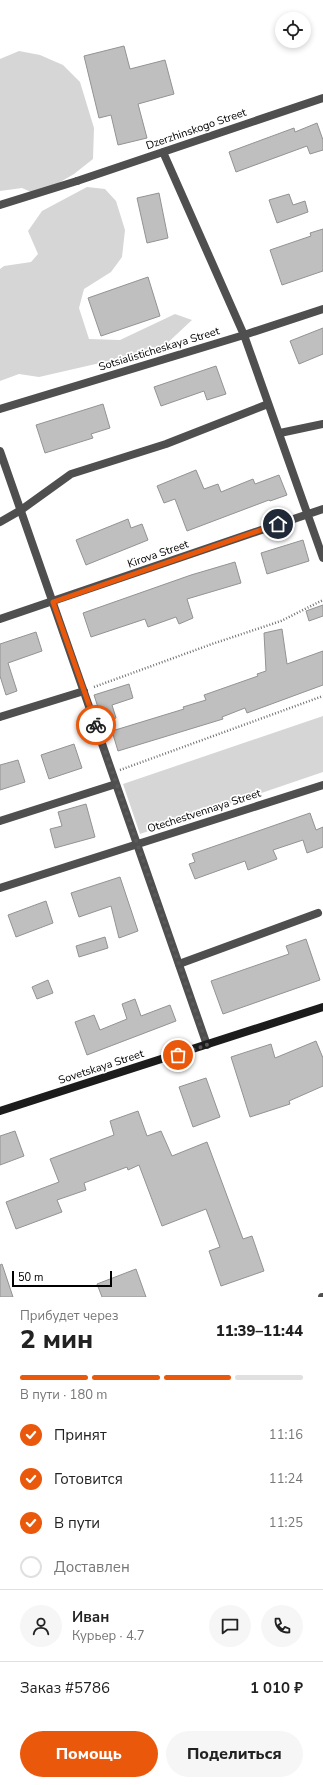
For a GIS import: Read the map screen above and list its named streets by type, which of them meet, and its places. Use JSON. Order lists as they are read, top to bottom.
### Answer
{
  "streets": {
    "street": [
      "Dzerzhinskogo Street",
      "Sotsialisticheskaya Street",
      "Kirova Street",
      "Otechestvennaya Street",
      "Sovetskaya Street"
    ]
  },
  "scale_bar": "50 m",
  "page": {
    "scale": "50 m",
    "heading": ["2 мин", "Прибудет через", "11:39–11:44"],
    "panel": [
      "Иван",
      "Курьер · 4.7",
      "Заказ #5786",
      "1 010 ₽"
    ],
    "bar": "В пути · 180 m",
    "list": [
      ["Принят", "11:16"],
      ["Готовится", "11:24"],
      ["В пути", "11:25"],
      "Доставлен"
    ],
    "buttons": ["Помощь", "Поделиться"]
  }
}
